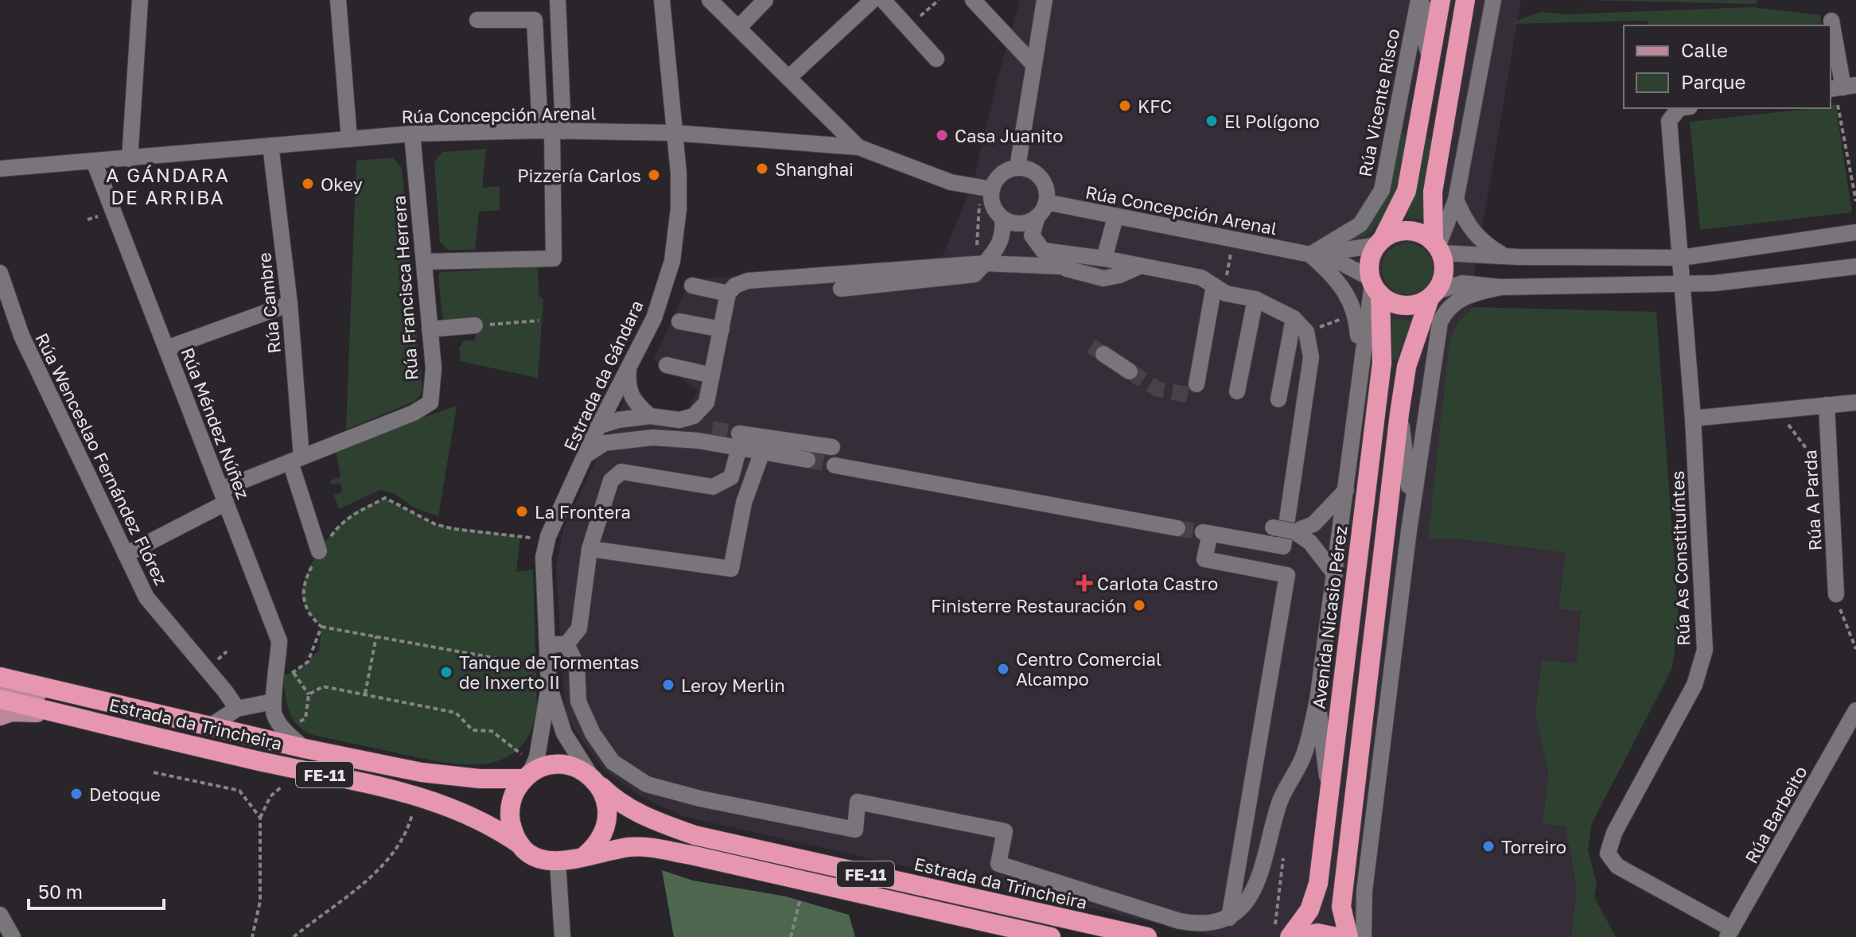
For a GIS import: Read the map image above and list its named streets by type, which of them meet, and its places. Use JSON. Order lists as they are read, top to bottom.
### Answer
{
  "streets": {
    "highway": ["Avenida Nicasio Pérez", "Estrada da Trincheira", "FE-11"],
    "street": [
      "Rúa Vicente Risco",
      "Rúa Concepción Arenal",
      "Rúa Francisca Herrera",
      "Rúa Cambre",
      "Estrada da Gándara",
      "Rúa Méndez Núñez",
      "Rúa Wenceslao Fernández Flórez",
      "Rúa A Parda",
      "Rúa As Constituíntes",
      "Rúa Barbeito"
    ]
  },
  "crossings": [
    ["Rúa Vicente Risco", "Rúa Concepción Arenal"],
    ["Rúa Concepción Arenal", "Rúa Francisca Herrera"],
    ["Rúa Concepción Arenal", "Rúa Cambre"],
    ["Rúa Concepción Arenal", "Estrada da Gándara"],
    ["Rúa Concepción Arenal", "Rúa Méndez Núñez"],
    ["Rúa Francisca Herrera", "Rúa Cambre"],
    ["Rúa Francisca Herrera", "Rúa Méndez Núñez"],
    ["Rúa Francisca Herrera", "Rúa Wenceslao Fernández Flórez"],
    ["Rúa As Constituíntes", "Rúa Barbeito"],
    ["Estrada da Trincheira", "FE-11"]
  ],
  "districts": ["A GÁNDARA DE ARRIBA"],
  "places": {
    "other": [
      "KFC",
      "El Polígono",
      "Casa Juanito",
      "Shanghai",
      "Pizzería Carlos",
      "Okey",
      "La Frontera",
      "Finisterre Restauración",
      "Centro Comercial Alcampo",
      "Tanque de Tormentas de Inxerto II",
      "Leroy Merlin",
      "Detoque",
      "Torreiro"
    ],
    "health": ["Carlota Castro"]
  },
  "legend": ["Calle", "Parque"],
  "scale_bar": "50 m"
}
